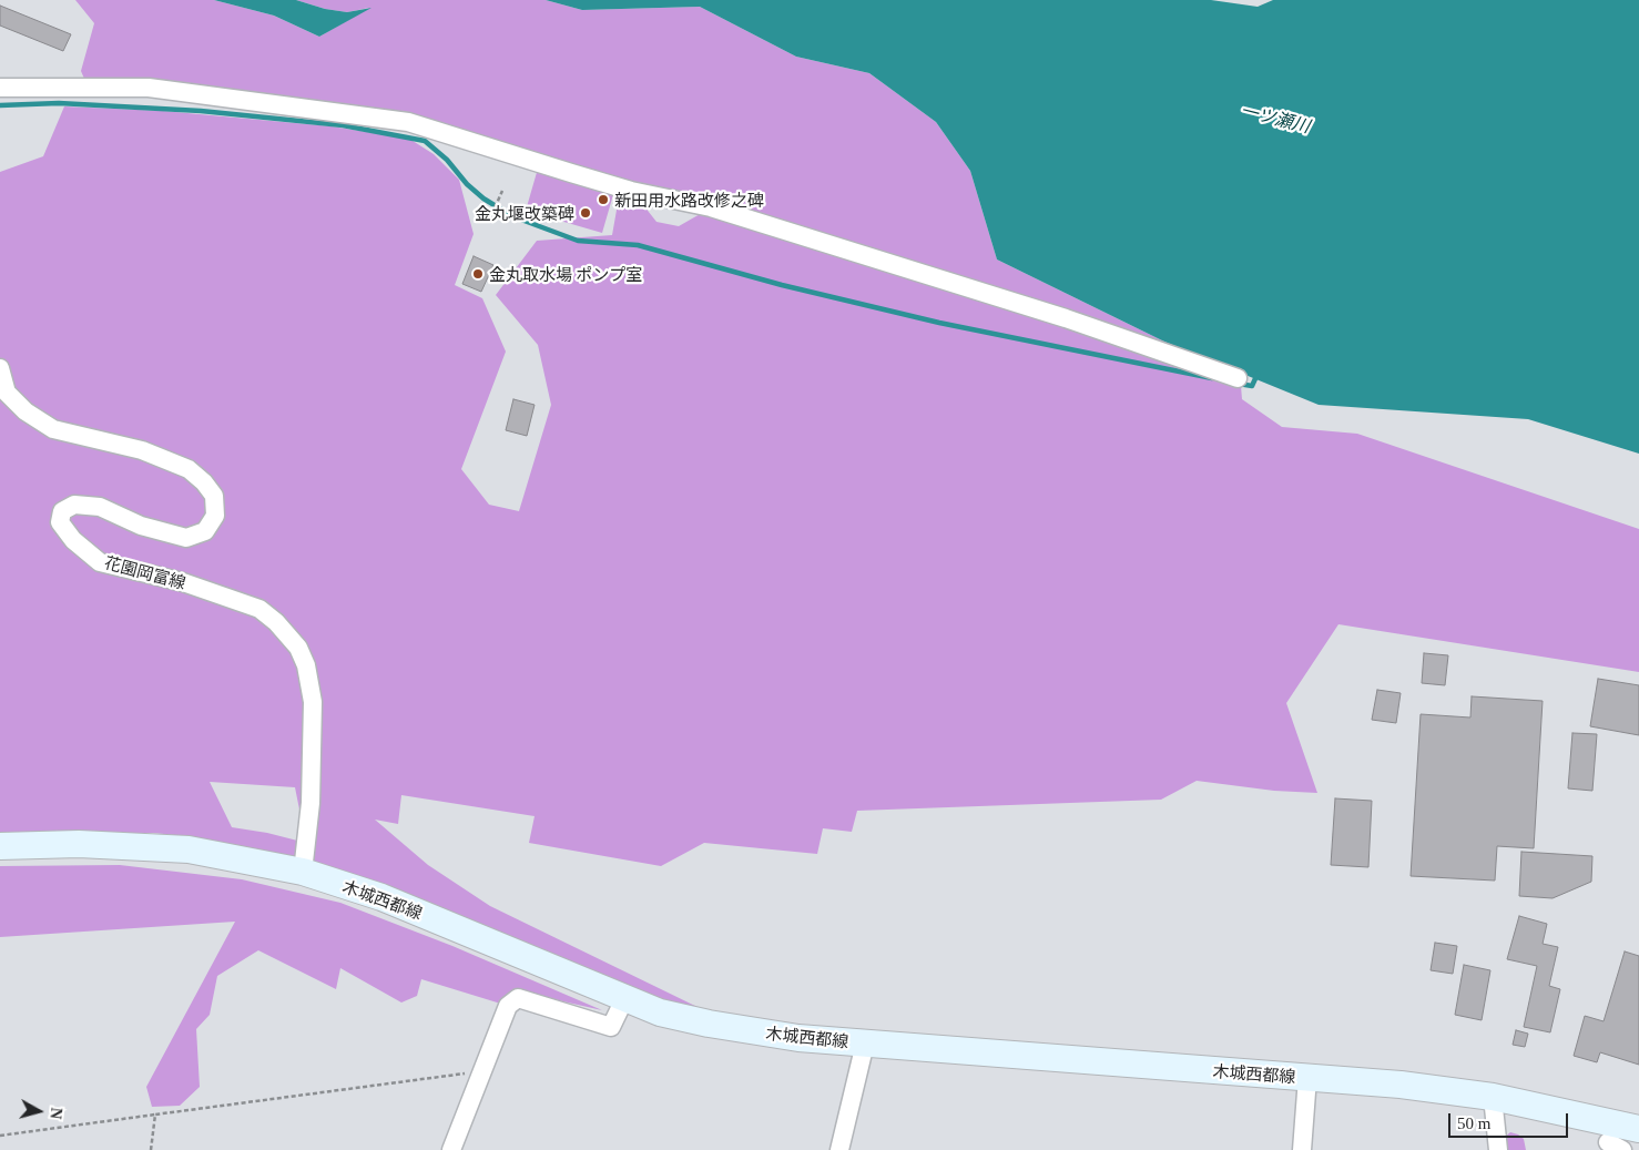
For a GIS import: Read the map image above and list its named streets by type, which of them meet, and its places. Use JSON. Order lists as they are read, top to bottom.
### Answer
{
  "streets": {
    "main road": ["木城西都線"],
    "street": ["花園岡富線"]
  },
  "crossings": [
    ["花園岡富線", "木城西都線"]
  ],
  "water": ["一ツ瀬川"],
  "places": ["新田用水路改修之碑", "金丸堰改築碑", "金丸取水場 ポンプ室"],
  "scale_bar": "50 m",
  "north": "right"
}
